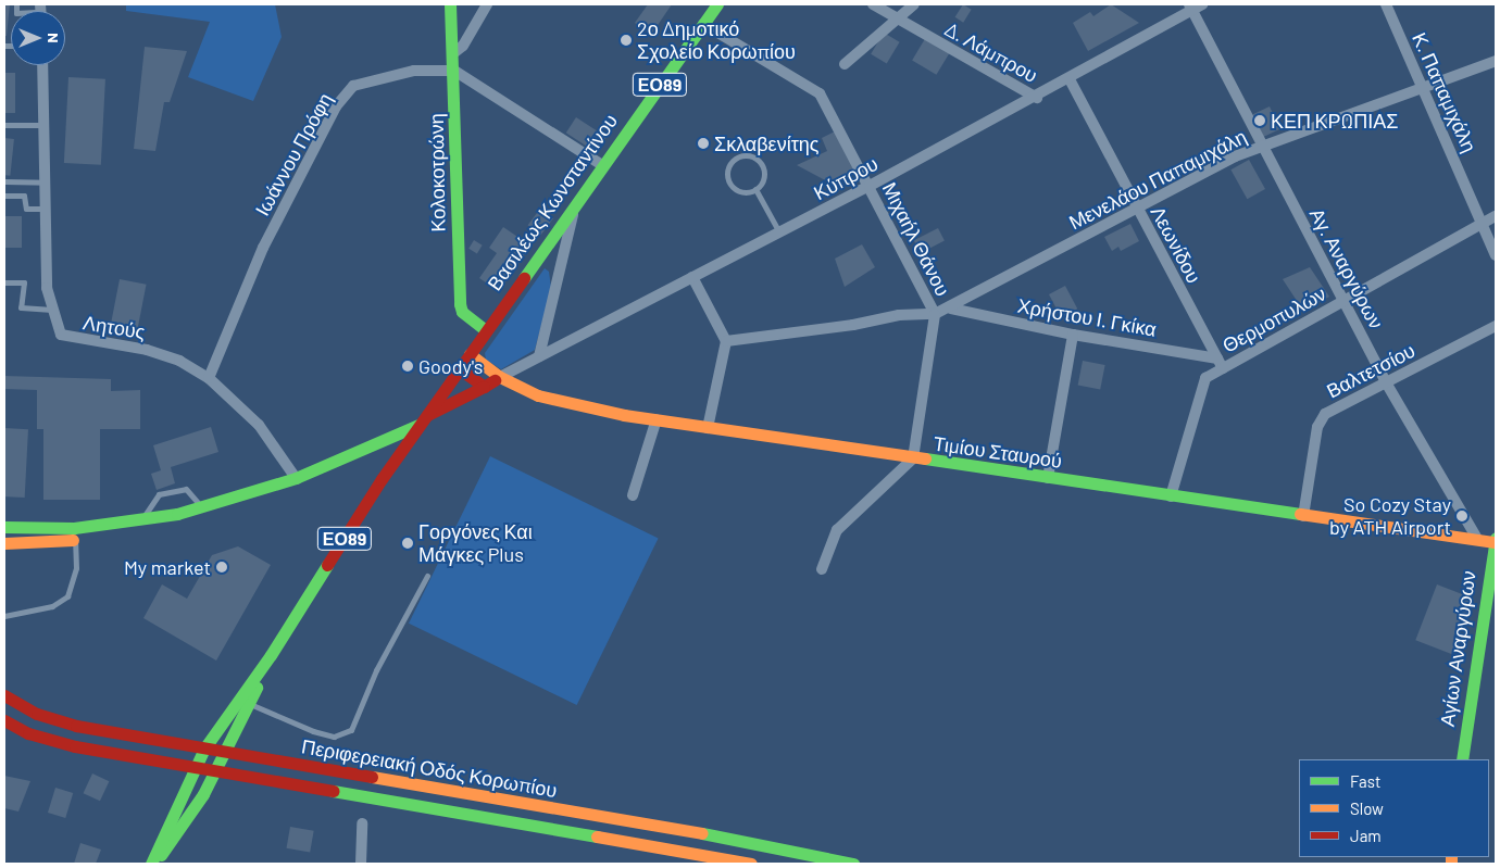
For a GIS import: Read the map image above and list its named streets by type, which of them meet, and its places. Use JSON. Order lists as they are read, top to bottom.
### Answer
{
  "streets": {
    "main road": [
      "ΕΟ89",
      "Κολοκοτρώνη",
      "Βασιλέως Κωνσταντίνου",
      "Τιμίου Σταυρού",
      "Αγίων Αναργύρων",
      "Περιφερειακή Οδός Κορωπίου"
    ],
    "street": [
      "Δ. Λάμπρου",
      "Κ. Παπαμιχάλη",
      "Ιωάννου Πρόφη",
      "Κύπρου",
      "Μενελάου Παπαμιχάλη",
      "Μιχαήλ Θάνου",
      "Λεωνίδου",
      "Αγ. Αναργύρων",
      "Χρήστου Ι. Γκίκα",
      "Θερμοπυλών",
      "Λητούς",
      "Βαλτετσίου"
    ]
  },
  "crossings": [
    ["Δ. Λάμπρου", "Κύπρου"],
    ["ΕΟ89", "Βασιλέως Κωνσταντίνου"],
    ["ΕΟ89", "Περιφερειακή Οδός Κορωπίου"],
    ["Κ. Παπαμιχάλη", "Μενελάου Παπαμιχάλη"],
    ["Κ. Παπαμιχάλη", "Θερμοπυλών"],
    ["Ιωάννου Πρόφη", "Κολοκοτρώνη"],
    ["Ιωάννου Πρόφη", "Λητούς"],
    ["Κολοκοτρώνη", "Βασιλέως Κωνσταντίνου"],
    ["Κύπρου", "Μιχαήλ Θάνου"],
    ["Κύπρου", "Λεωνίδου"],
    ["Κύπρου", "Αγ. Αναργύρων"],
    ["Κύπρου", "Τιμίου Σταυρού"],
    ["Μενελάου Παπαμιχάλη", "Μιχαήλ Θάνου"],
    ["Μενελάου Παπαμιχάλη", "Λεωνίδου"],
    ["Μενελάου Παπαμιχάλη", "Αγ. Αναργύρων"],
    ["Μενελάου Παπαμιχάλη", "Χρήστου Ι. Γκίκα"],
    ["Βασιλέως Κωνσταντίνου", "Μιχαήλ Θάνου"],
    ["Βασιλέως Κωνσταντίνου", "Τιμίου Σταυρού"],
    ["Λεωνίδου", "Χρήστου Ι. Γκίκα"],
    ["Λεωνίδου", "Θερμοπυλών"],
    ["Αγ. Αναργύρων", "Θερμοπυλών"],
    ["Αγ. Αναργύρων", "Βαλτετσίου"],
    ["Αγ. Αναργύρων", "Τιμίου Σταυρού"],
    ["Χρήστου Ι. Γκίκα", "Θερμοπυλών"],
    ["Θερμοπυλών", "Τιμίου Σταυρού"],
    ["Βαλτετσίου", "Τιμίου Σταυρού"],
    ["Τιμίου Σταυρού", "Αγίων Αναργύρων"]
  ],
  "places": [
    "2ο Δημοτικό Σχολείο Κορωπίου",
    "ΚΕΠ ΚΡΩΠΙΑΣ",
    "Σκλαβενίτης",
    "Goody's",
    "So Cozy Stay by ATH Airport",
    "Γοργόνες Και Μάγκες Plus",
    "My market"
  ],
  "legend": ["Fast", "Slow", "Jam"],
  "north": "right"
}
